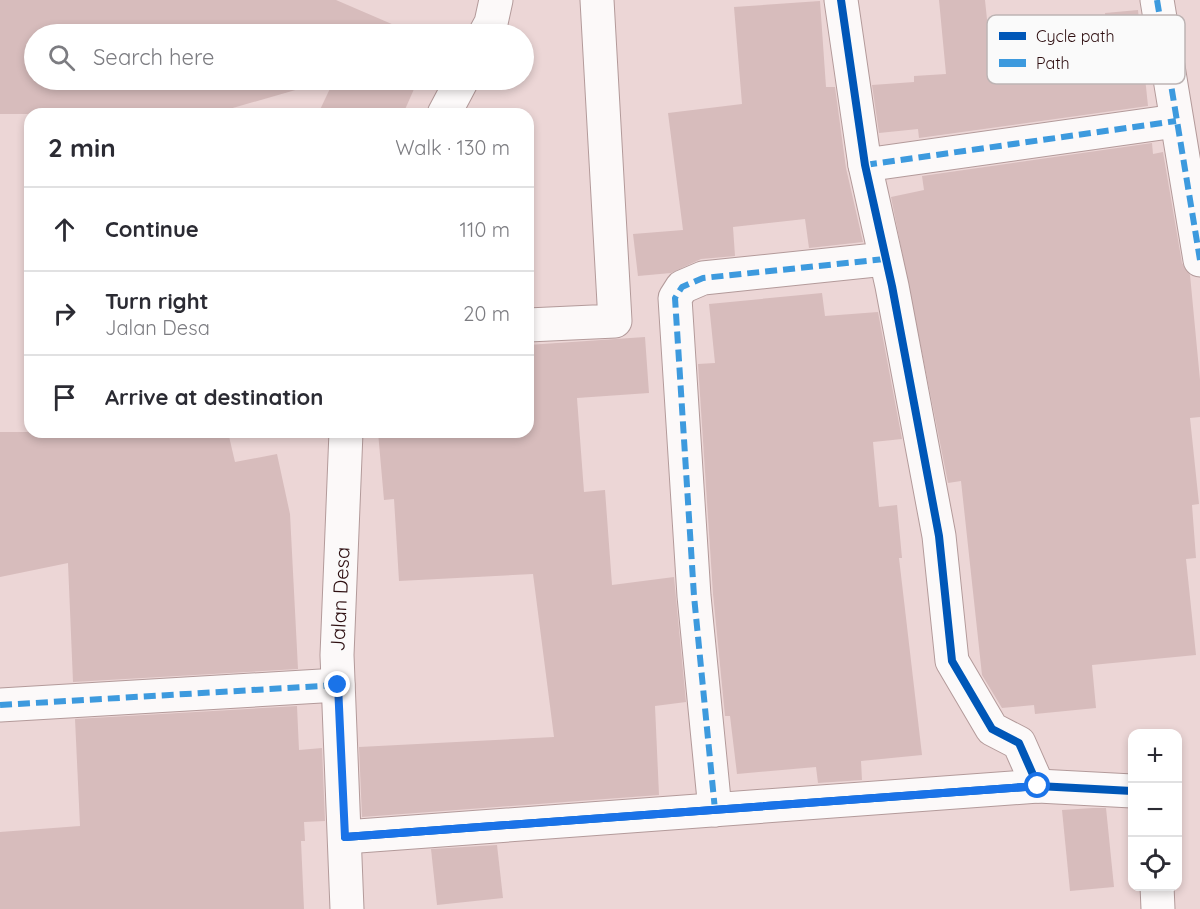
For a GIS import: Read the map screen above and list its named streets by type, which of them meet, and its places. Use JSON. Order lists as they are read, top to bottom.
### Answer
{
  "streets": {
    "street": ["Jalan Desa"]
  },
  "legend": ["Cycle path", "Path"],
  "page": {
    "search": "Search here",
    "heading": ["2 min", "Walk · 130 m"],
    "list": [
      ["Continue", "110 m"],
      ["Turn right", "Jalan Desa", "20 m"],
      "Arrive at destination"
    ],
    "map_buttons": ["+", "−"]
  }
}
